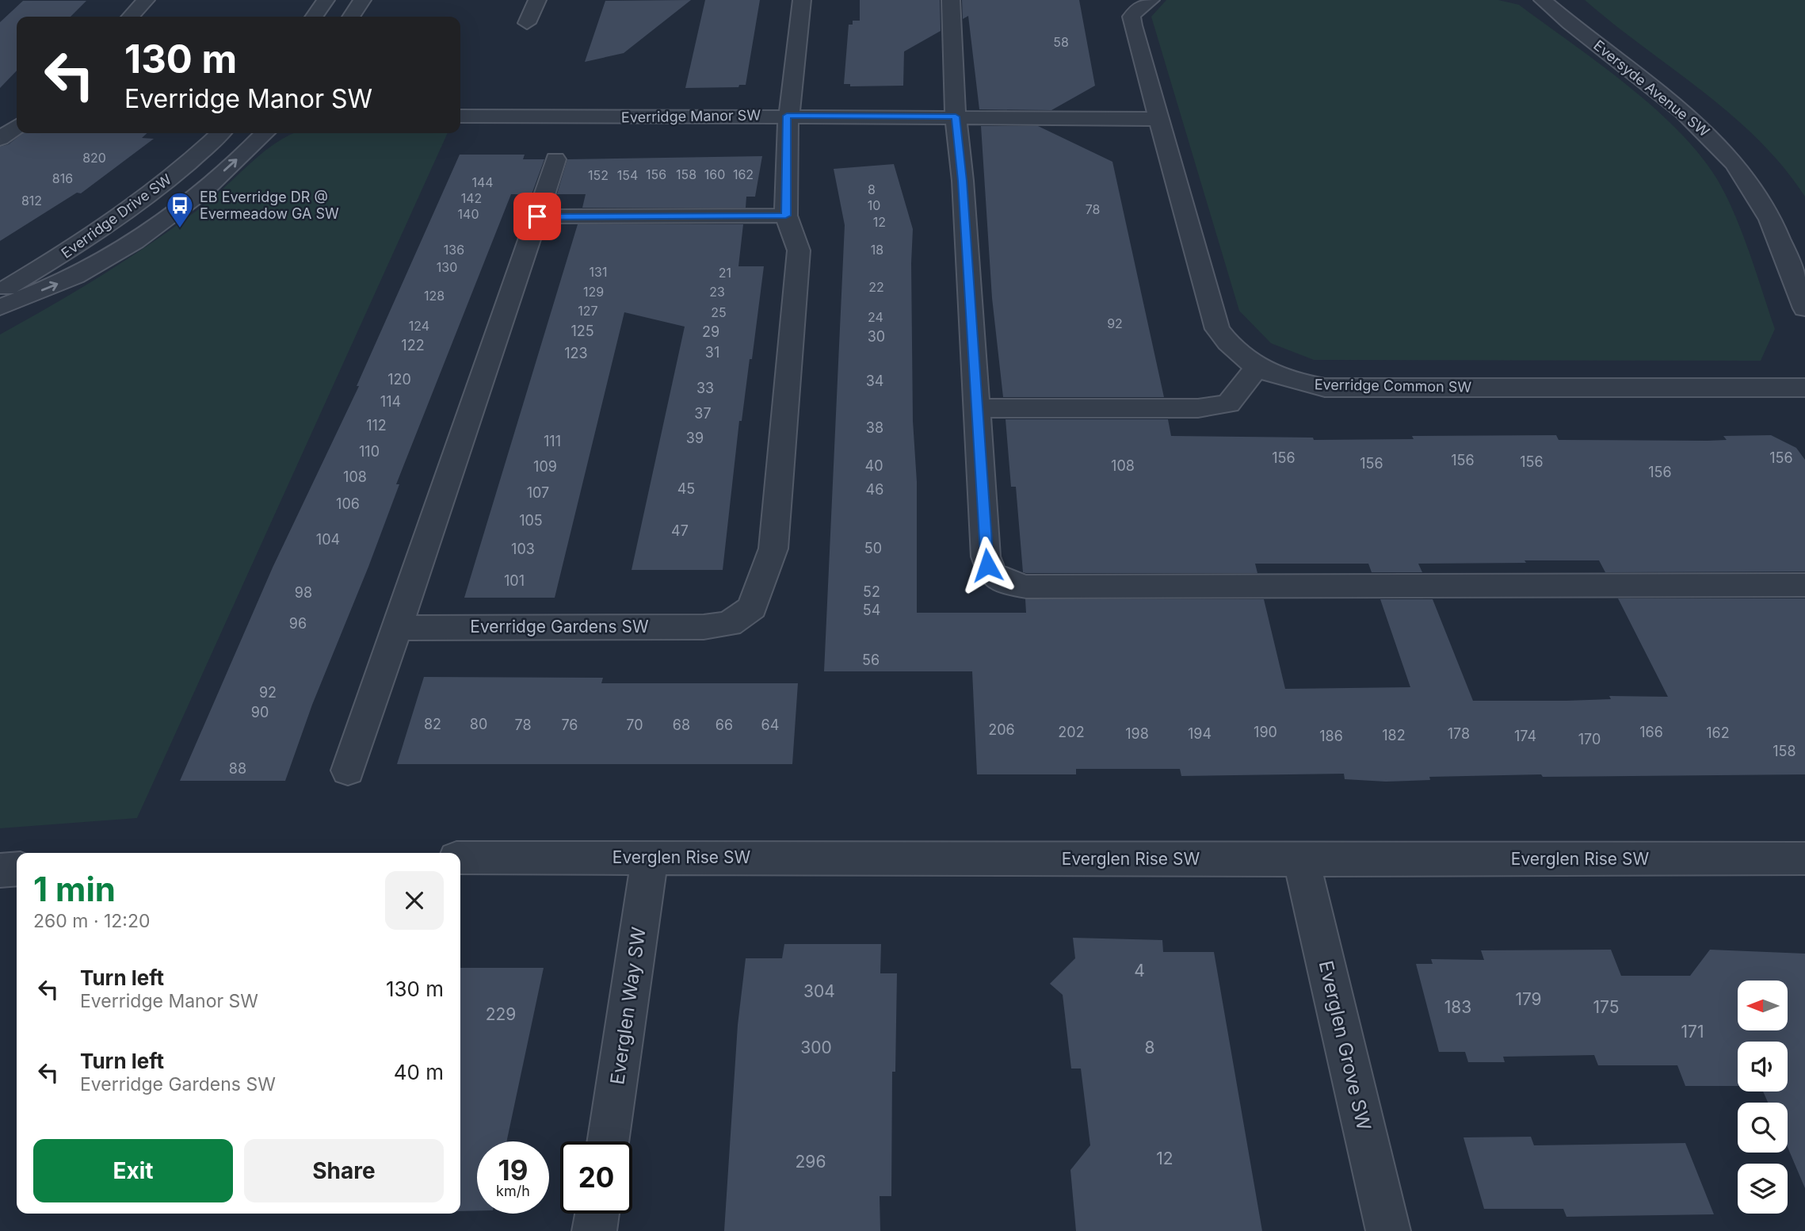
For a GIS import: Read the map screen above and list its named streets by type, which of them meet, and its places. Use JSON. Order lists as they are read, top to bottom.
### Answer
{
  "streets": {
    "street": [
      "Eversyde Avenue SW",
      "Everridge Manor SW",
      "Everridge Drive SW",
      "Everridge Common SW",
      "Everridge Gardens SW",
      "Everglen Rise SW",
      "Everglen Way SW",
      "Everglen Grove SW"
    ]
  },
  "crossings": [
    ["Everridge Manor SW", "Everridge Common SW"],
    ["Everridge Manor SW", "Everridge Gardens SW"],
    ["Everglen Rise SW", "Everglen Way SW"],
    ["Everglen Rise SW", "Everglen Grove SW"]
  ],
  "places": {
    "bus stop": ["EB Everridge DR @ Evermeadow GA SW"]
  },
  "house_numbers": [
    "58",
    "820",
    "156",
    "158",
    "160",
    "162",
    "152",
    "154",
    "816",
    "144",
    "8",
    "142",
    "812",
    "10",
    "78",
    "140",
    "12",
    "136",
    "18",
    "130",
    "131",
    "21",
    "22",
    "129",
    "23",
    "128",
    "127",
    "25",
    "24",
    "92",
    "124",
    "125",
    "29",
    "30",
    "122",
    "31",
    "123",
    "120",
    "34",
    "33",
    "114",
    "37",
    "112",
    "38",
    "39",
    "111",
    "110",
    "156",
    "156",
    "156",
    "156",
    "156",
    "40",
    "108",
    "109",
    "156",
    "108",
    "45",
    "46",
    "107",
    "106",
    "105",
    "47",
    "104",
    "50",
    "103",
    "101",
    "52",
    "98",
    "54",
    "96",
    "56",
    "92",
    "90",
    "82",
    "80",
    "78",
    "76",
    "70",
    "68",
    "66",
    "64",
    "206",
    "202",
    "190",
    "166",
    "162",
    "198",
    "194",
    "178",
    "182",
    "186",
    "174",
    "170",
    "158",
    "88",
    "4",
    "304",
    "179",
    "183",
    "175",
    "229",
    "171",
    "300",
    "8",
    "12",
    "296"
  ],
  "north": "left",
  "page": {
    "turn": ["130 m", "Everridge Manor SW"],
    "heading": ["1 min", "260 m · 12:20"],
    "list": [
      {
        "name": "Turn left",
        "note": "Everridge Manor SW",
        "value": "130 m"
      },
      {
        "name": "Turn left",
        "note": "Everridge Gardens SW",
        "value": "40 m"
      }
    ],
    "buttons": ["Exit", "Share"],
    "speed": "19 km/h",
    "limit": "20"
  }
}
